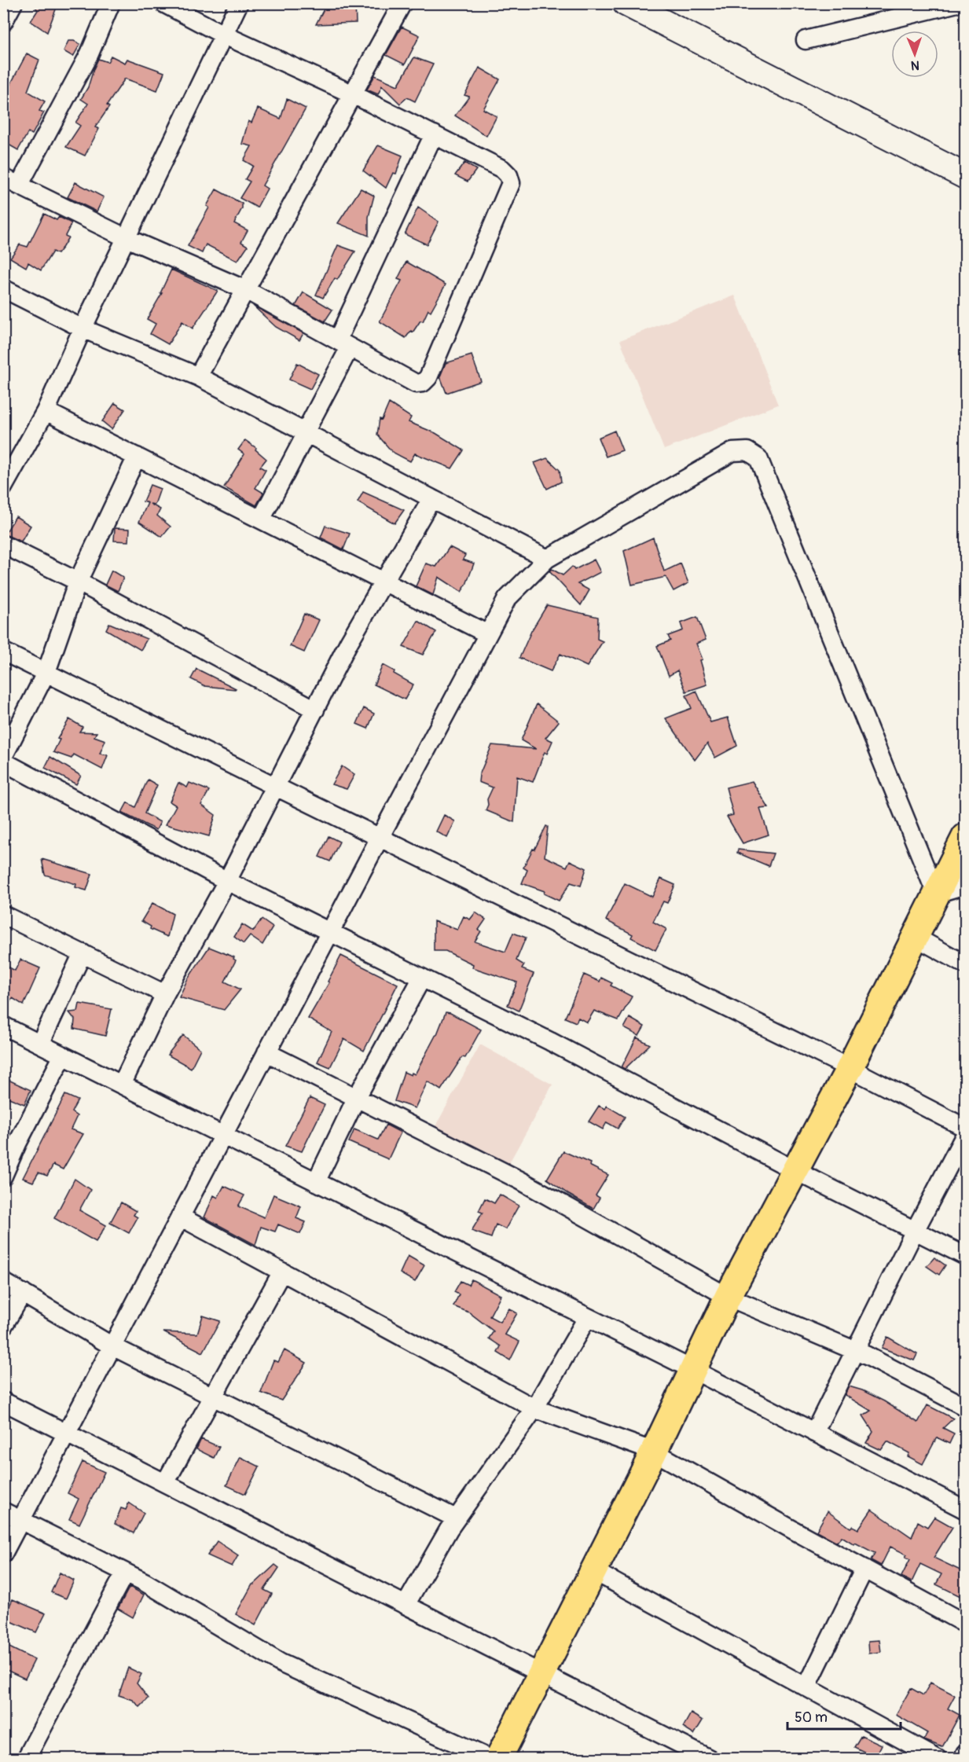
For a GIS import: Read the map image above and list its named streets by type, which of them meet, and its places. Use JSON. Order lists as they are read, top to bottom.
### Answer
{
  "scale_bar": "50 m",
  "north": "bottom"
}
